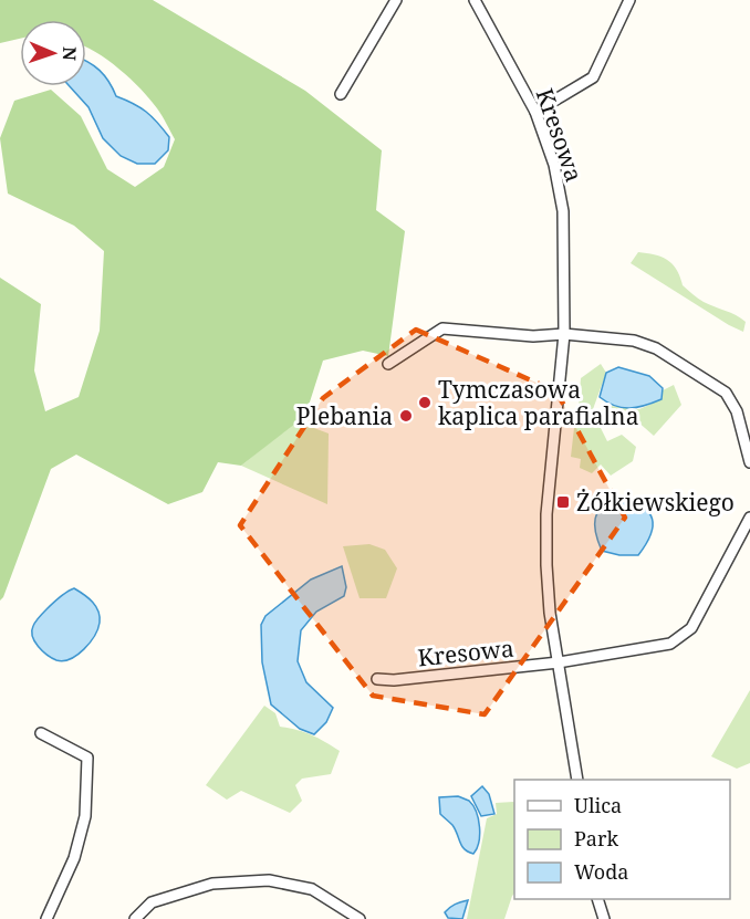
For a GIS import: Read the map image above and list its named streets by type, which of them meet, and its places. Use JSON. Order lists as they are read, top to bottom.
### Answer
{
  "streets": {
    "street": ["Kresowa"]
  },
  "places": {
    "other": ["Tymczasowa kaplica parafialna", "Plebania"],
    "transit": ["Żółkiewskiego"]
  },
  "legend": ["Ulica", "Park", "Woda"],
  "north": "right"
}
